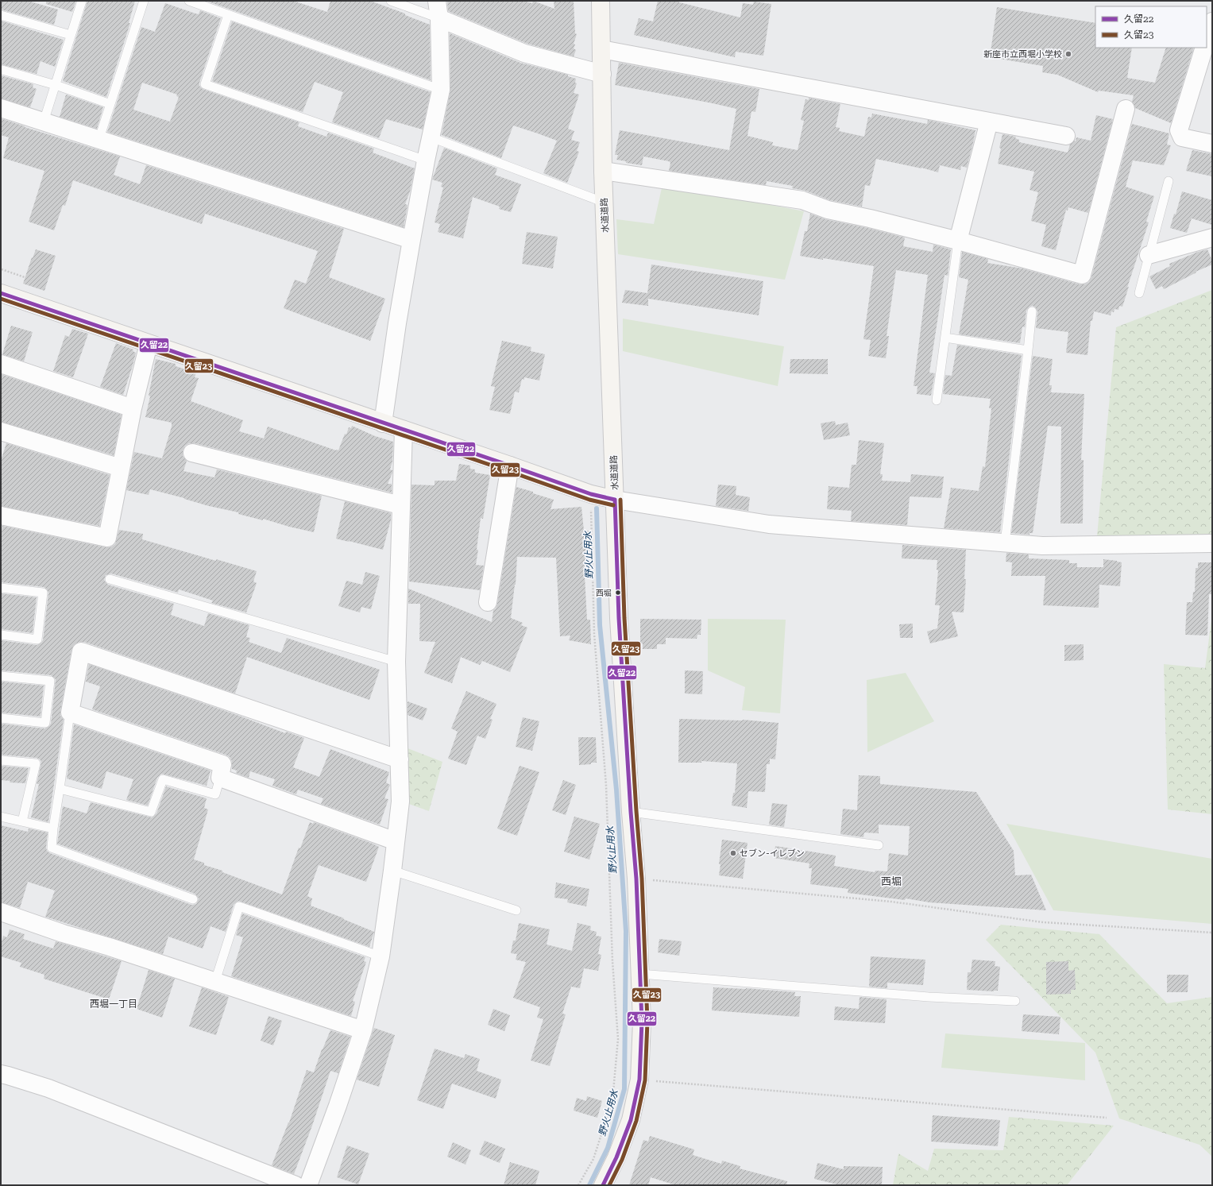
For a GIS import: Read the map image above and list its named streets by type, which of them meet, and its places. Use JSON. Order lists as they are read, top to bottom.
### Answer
{
  "streets": {
    "street": ["水道道路"]
  },
  "districts": ["西堀", "西堀一丁目"],
  "water": ["野火止用水"],
  "places": ["新座市立西堀小学校", "西堀", "セブン-イレブン"],
  "lines": ["transit line 久留22", "transit line 久留23"],
  "legend": ["久留22", "久留23"]
}
